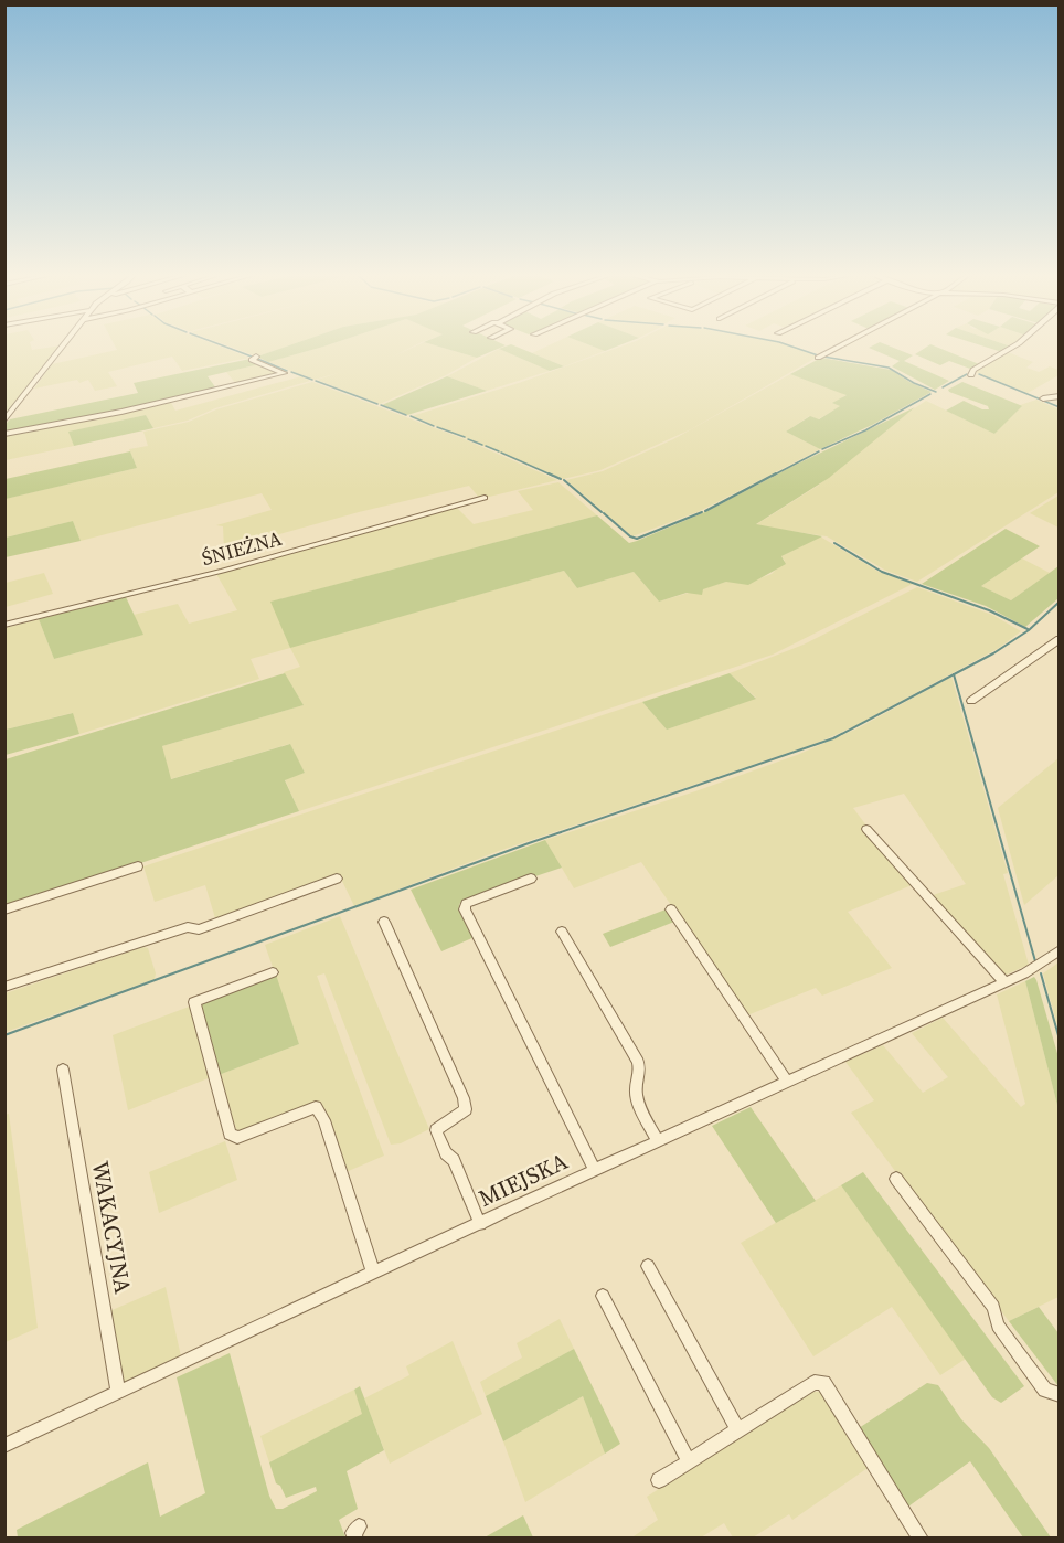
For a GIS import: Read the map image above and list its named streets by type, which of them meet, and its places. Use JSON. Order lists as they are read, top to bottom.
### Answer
{
  "streets": {
    "street": ["ŚNIEŻNA", "MIEJSKA", "WAKACYJNA"]
  },
  "crossings": [
    ["MIEJSKA", "WAKACYJNA"]
  ]
}
